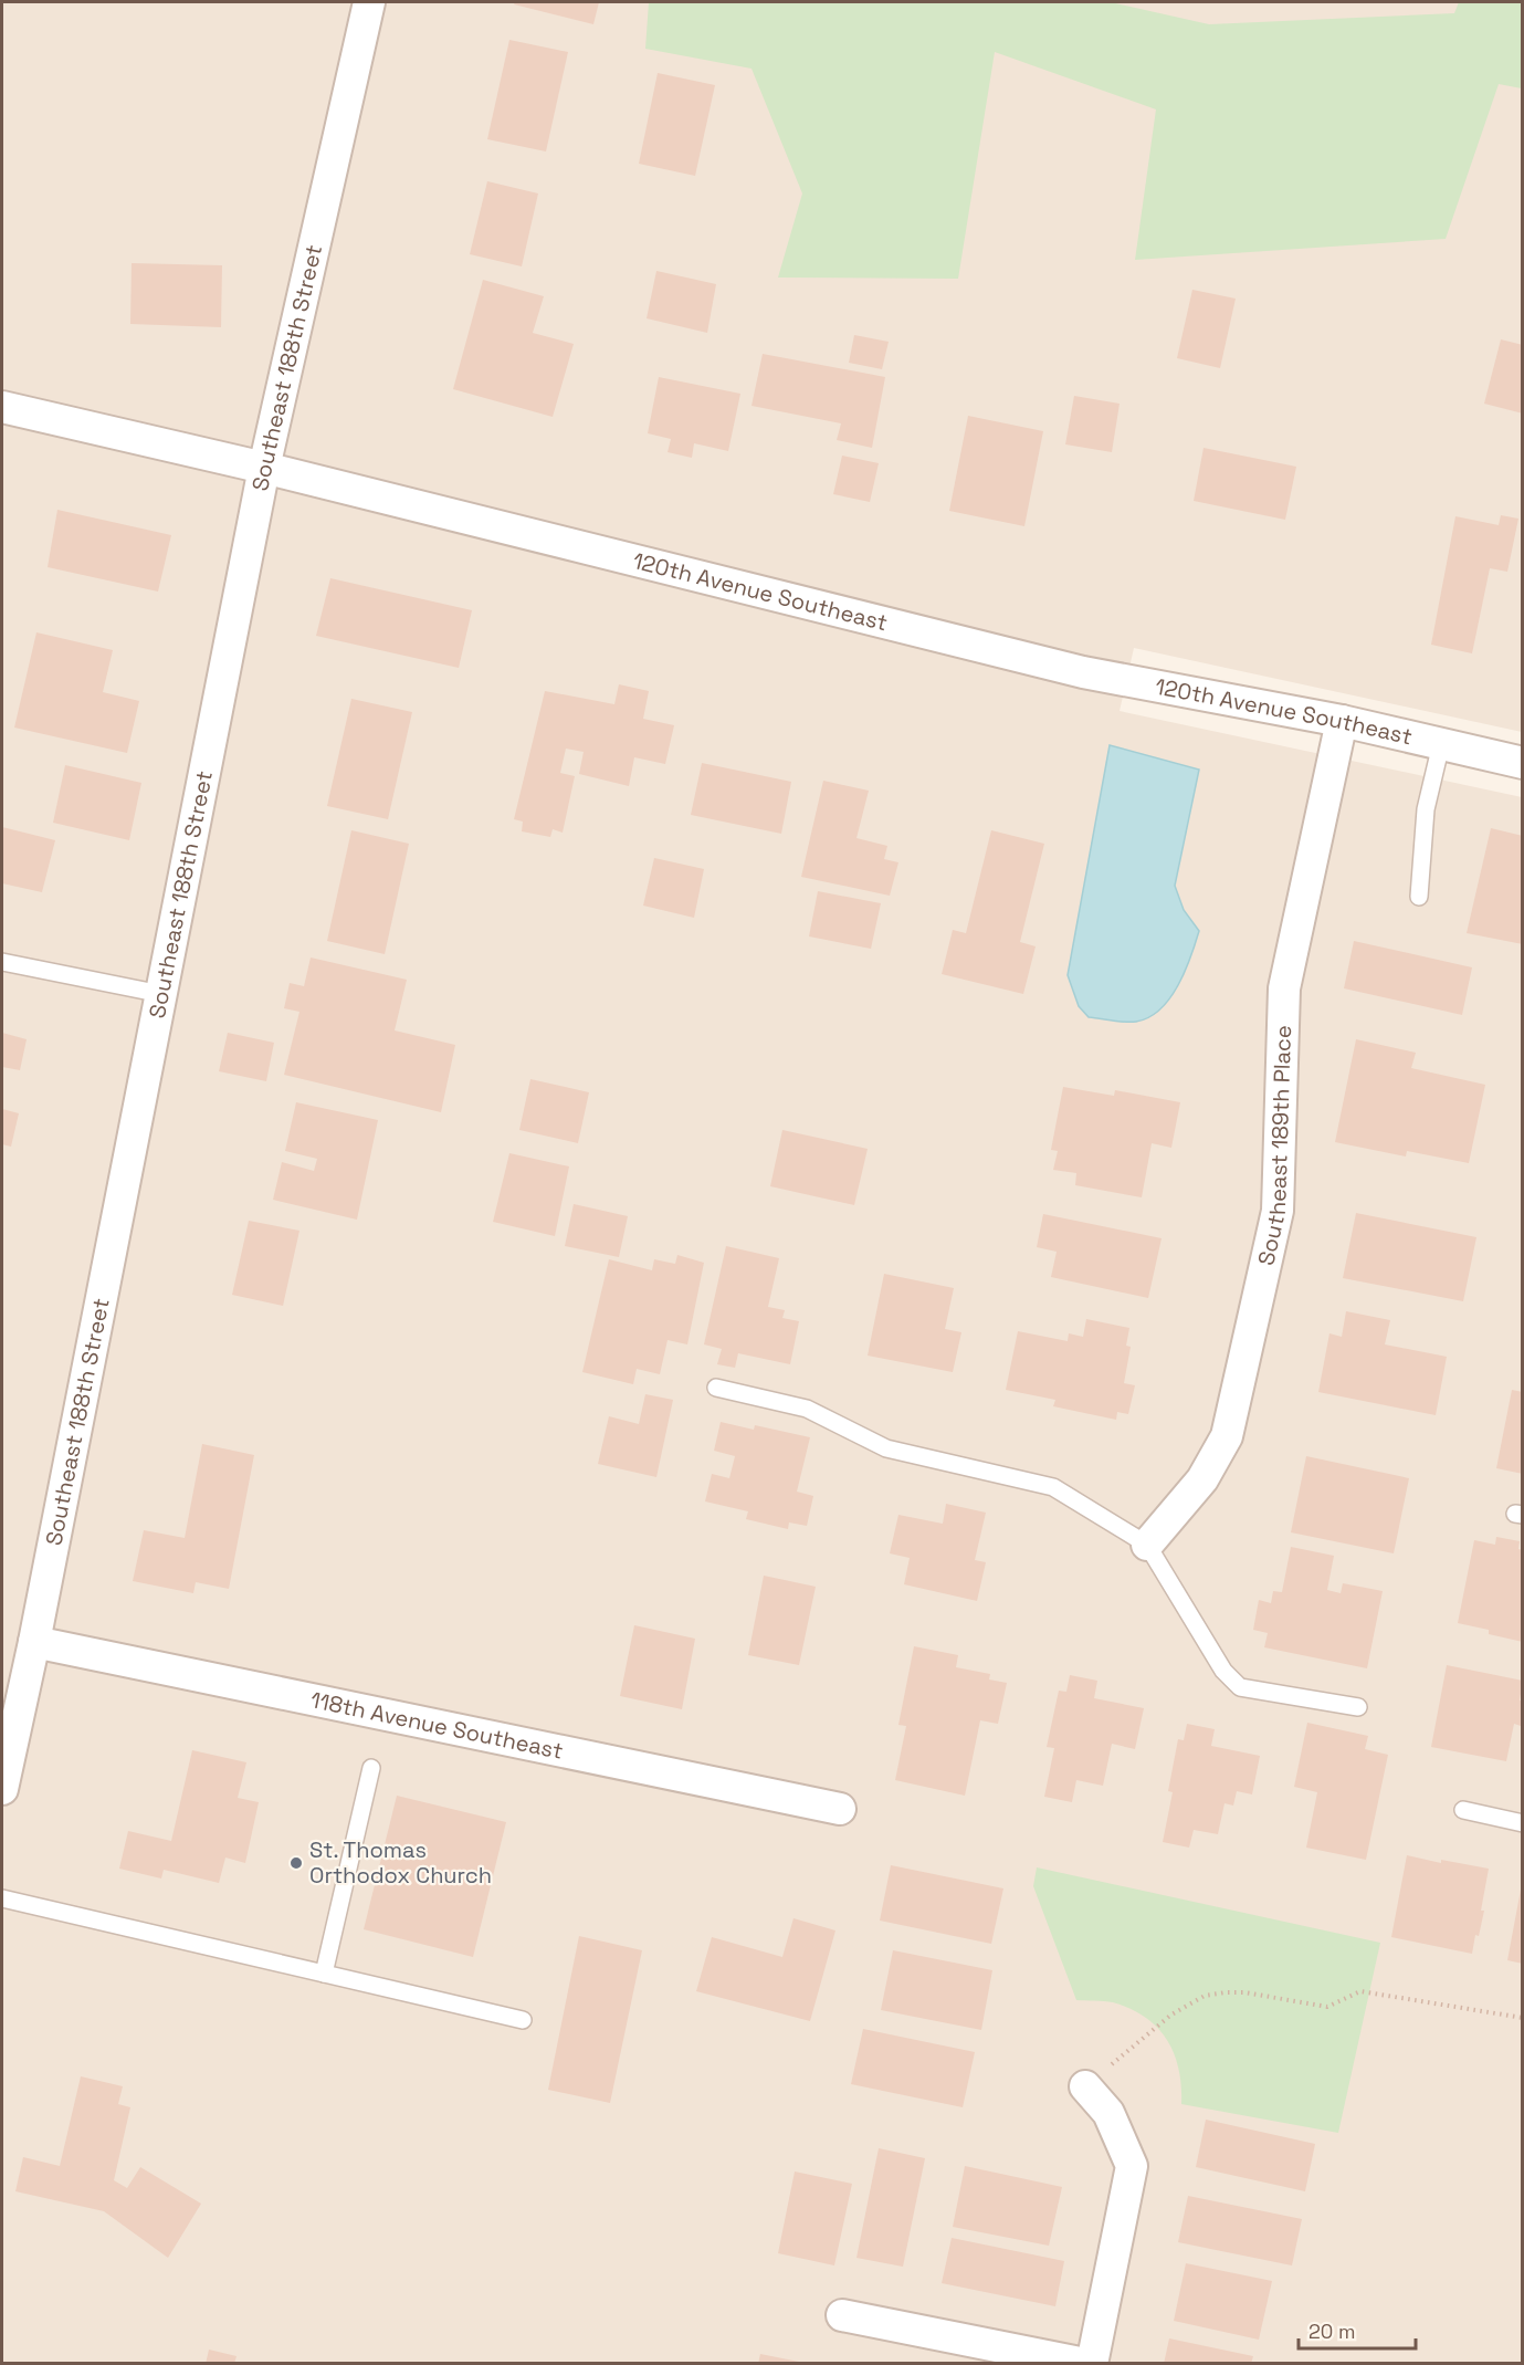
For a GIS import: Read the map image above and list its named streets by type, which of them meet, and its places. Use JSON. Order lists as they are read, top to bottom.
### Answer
{
  "streets": {
    "street": [
      "Southeast 188th Street",
      "120th Avenue Southeast",
      "Southeast 189th Place",
      "118th Avenue Southeast"
    ]
  },
  "crossings": [
    ["Southeast 188th Street", "120th Avenue Southeast"],
    ["Southeast 188th Street", "118th Avenue Southeast"],
    ["120th Avenue Southeast", "Southeast 189th Place"]
  ],
  "places": ["St. Thomas Orthodox Church"],
  "scale_bar": "20 m"
}
